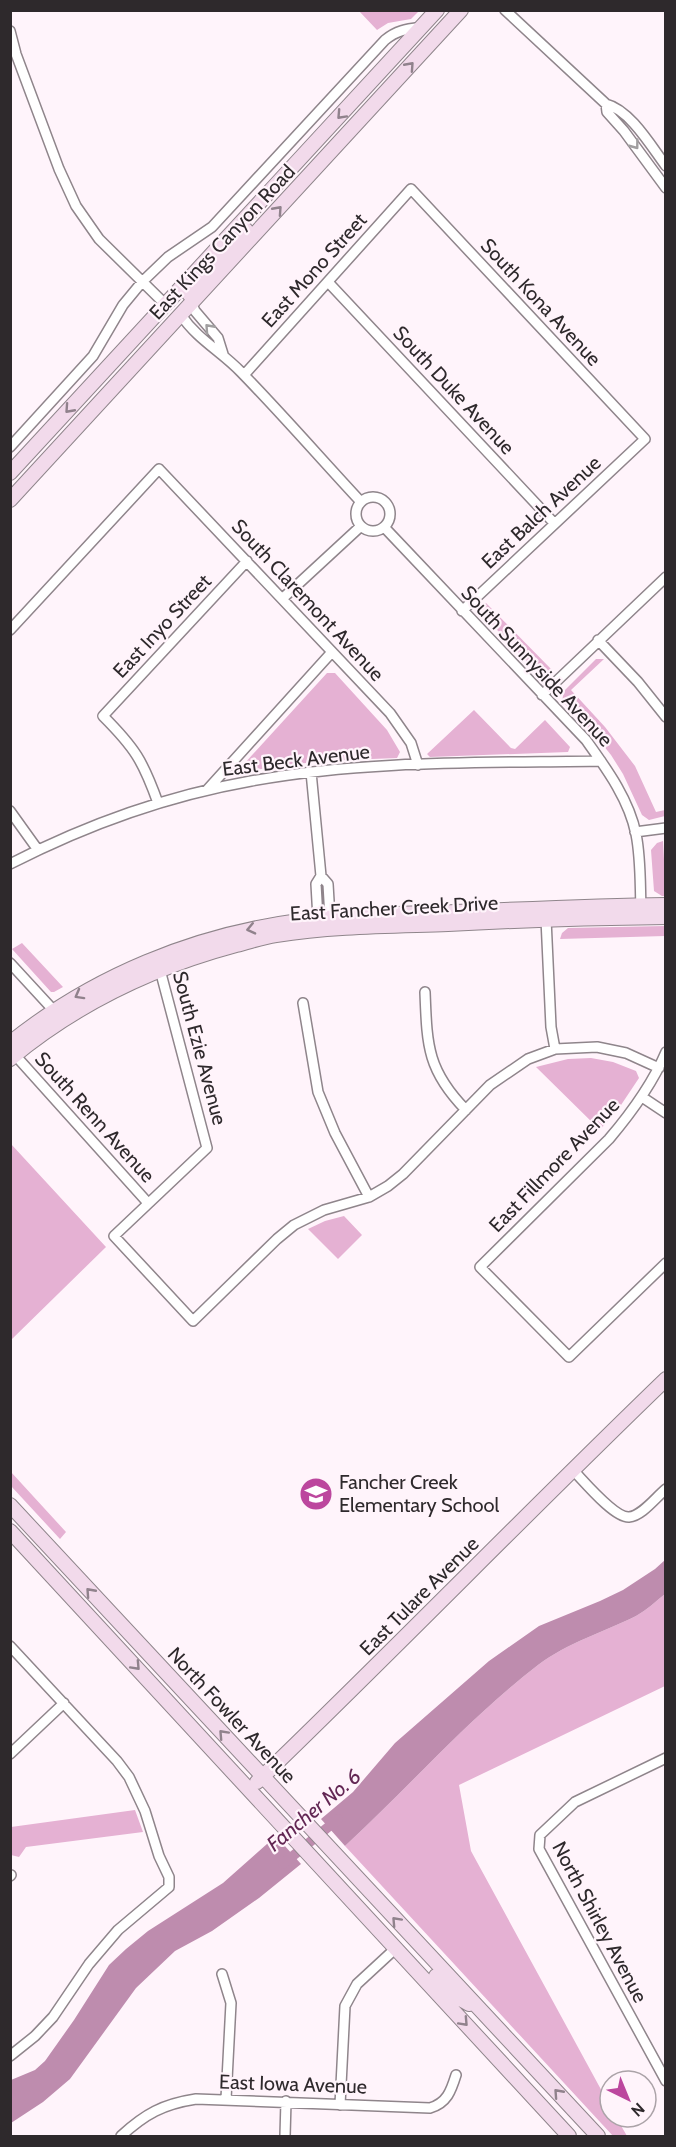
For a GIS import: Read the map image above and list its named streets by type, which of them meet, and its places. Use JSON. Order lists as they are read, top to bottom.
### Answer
{
  "streets": {
    "main road": [
      "East Kings Canyon Road",
      "East Fancher Creek Drive",
      "East Tulare Avenue",
      "North Fowler Avenue"
    ],
    "street": [
      "East Mono Street",
      "South Kona Avenue",
      "South Duke Avenue",
      "East Balch Avenue",
      "South Claremont Avenue",
      "East Inyo Street",
      "South Sunnyside Avenue",
      "East Beck Avenue",
      "South Ezie Avenue",
      "South Renn Avenue",
      "East Fillmore Avenue",
      "North Shirley Avenue",
      "East Iowa Avenue"
    ]
  },
  "crossings": [
    ["East Mono Street", "South Kona Avenue"],
    ["East Mono Street", "South Duke Avenue"],
    ["South Kona Avenue", "East Balch Avenue"],
    ["South Duke Avenue", "East Balch Avenue"],
    ["East Balch Avenue", "South Sunnyside Avenue"],
    ["South Claremont Avenue", "East Inyo Street"],
    ["South Claremont Avenue", "East Beck Avenue"],
    ["East Inyo Street", "East Beck Avenue"],
    ["South Sunnyside Avenue", "East Beck Avenue"],
    ["South Sunnyside Avenue", "East Fancher Creek Drive"],
    ["East Fancher Creek Drive", "South Ezie Avenue"],
    ["East Fancher Creek Drive", "South Renn Avenue"],
    ["South Ezie Avenue", "South Renn Avenue"],
    ["East Tulare Avenue", "North Fowler Avenue"]
  ],
  "water": ["Fancher No. 6"],
  "places": {
    "school or university": ["Fancher Creek Elementary School"]
  },
  "north": "bottom right"
}
